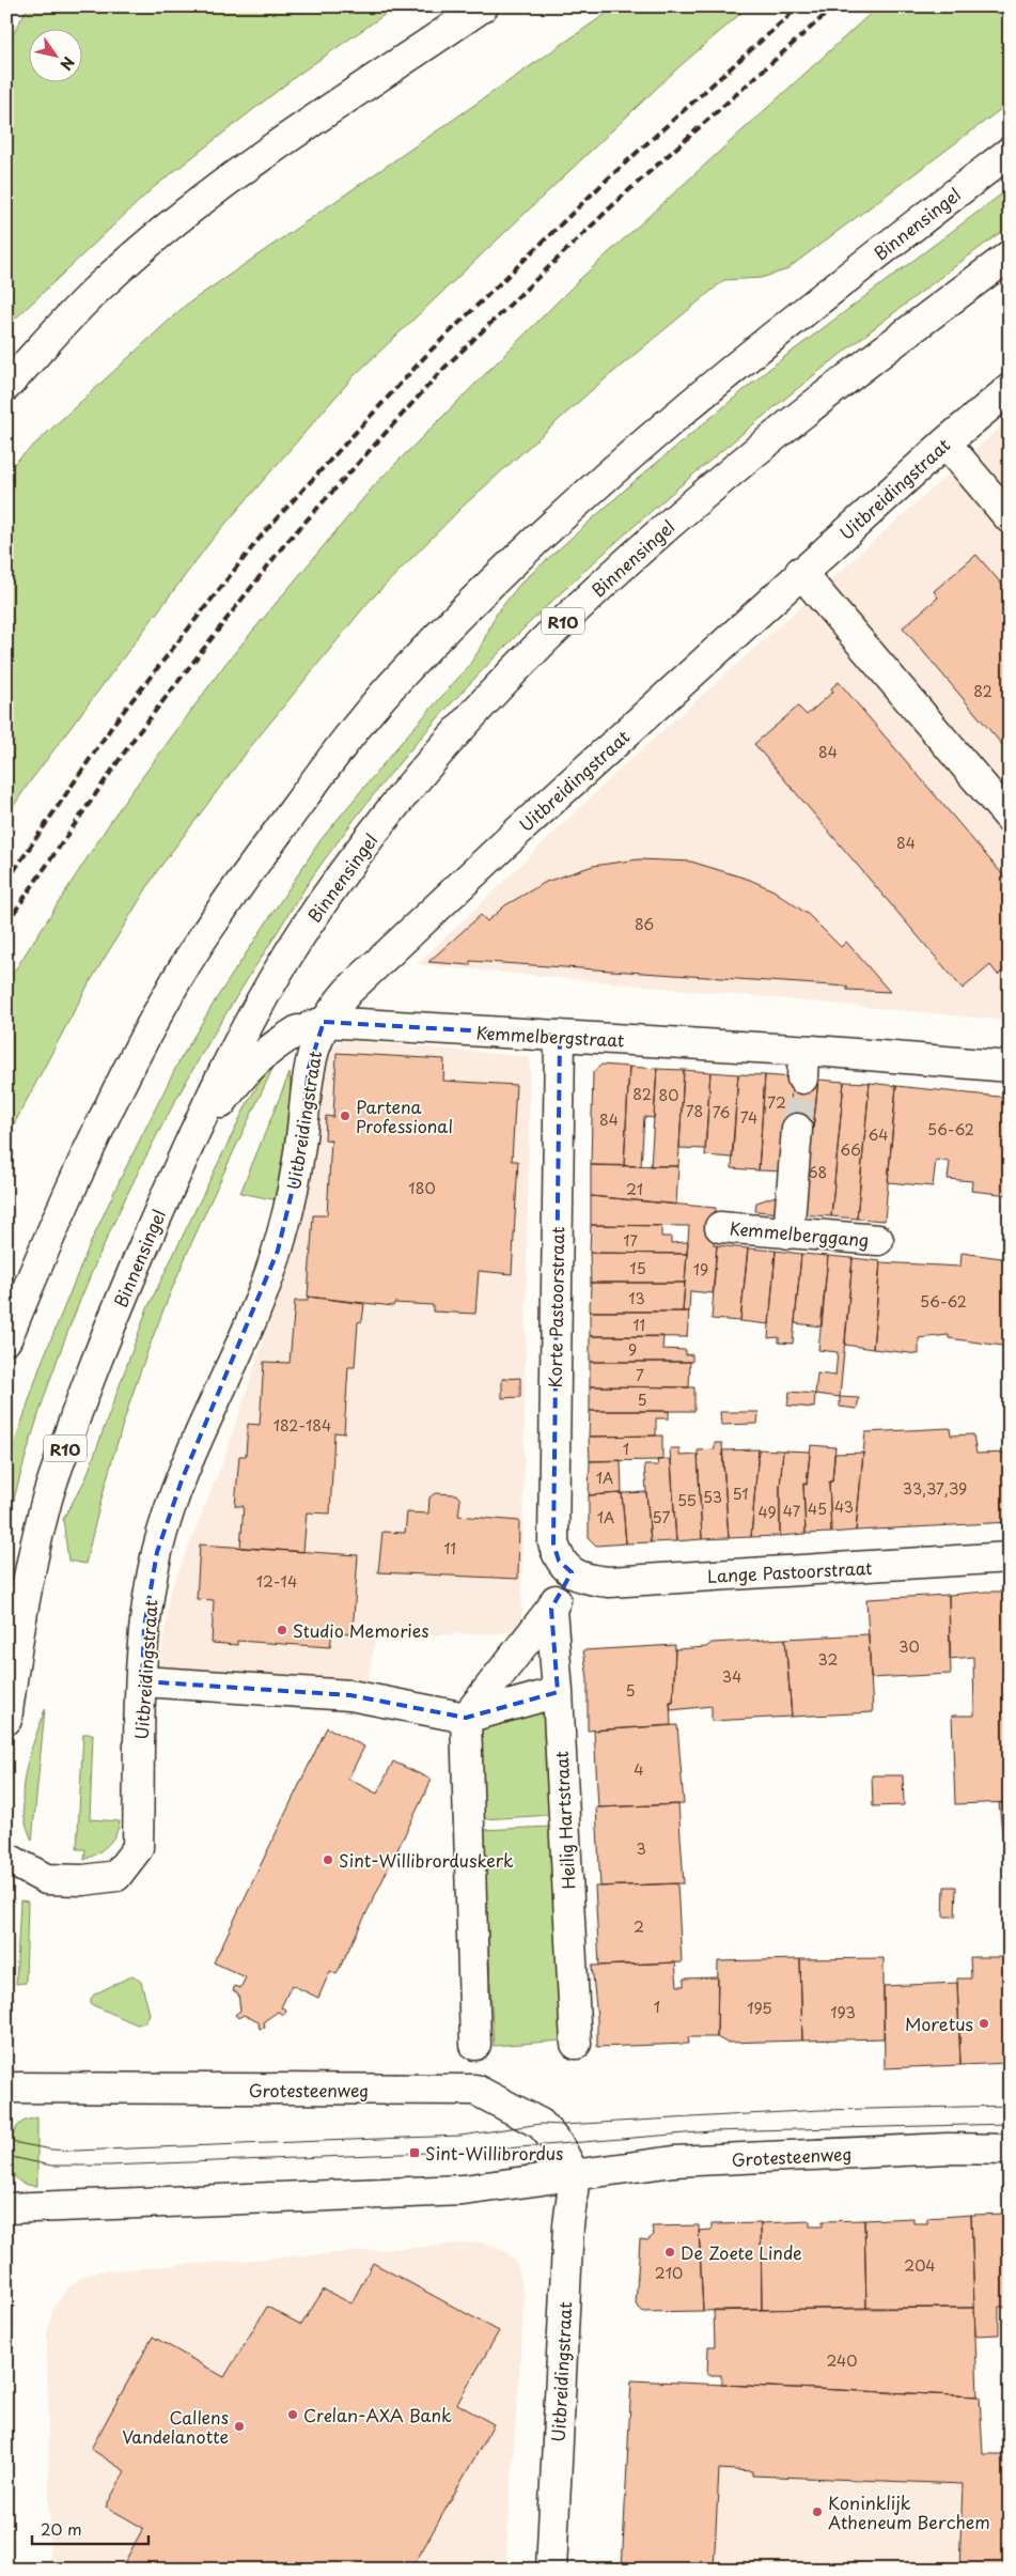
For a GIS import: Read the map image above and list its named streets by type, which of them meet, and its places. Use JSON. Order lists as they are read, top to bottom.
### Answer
{
  "streets": {
    "main road": [
      "Binnensingel",
      "Uitbreidingstraat",
      "R10",
      "Kemmelbergstraat",
      "Kemmelberggang",
      "Korte Pastoorstraat",
      "Lange Pastoorstraat",
      "Heilig Hartstraat",
      "Grotesteenweg"
    ]
  },
  "crossings": [
    ["Uitbreidingstraat", "Kemmelbergstraat"],
    ["Uitbreidingstraat", "Grotesteenweg"],
    ["Kemmelbergstraat", "Korte Pastoorstraat"],
    ["Korte Pastoorstraat", "Lange Pastoorstraat"]
  ],
  "places": {
    "other": [
      "Partena Professional",
      "Studio Memories",
      "Sint-Willibrorduskerk",
      "Moretus",
      "De Zoete Linde",
      "Crelan-AXA Bank",
      "Callens Vandelanotte",
      "Koninklijk Atheneum Berchem"
    ],
    "transit": ["Sint-Willibrordus"]
  },
  "house_numbers": [
    "82",
    "84",
    "84",
    "86",
    "82",
    "80",
    "72",
    "78",
    "76",
    "74",
    "84",
    "56-62",
    "64",
    "66",
    "68",
    "180",
    "21",
    "17",
    "15",
    "19",
    "13",
    "56-62",
    "11",
    "9",
    "7",
    "5",
    "182-184",
    "1",
    "1A",
    "33,37,39",
    "51",
    "53",
    "55",
    "43",
    "45",
    "47",
    "49",
    "1A",
    "57",
    "11",
    "12-14",
    "30",
    "32",
    "34",
    "5",
    "4",
    "3",
    "2",
    "1",
    "195",
    "193",
    "204",
    "210",
    "240"
  ],
  "scale_bar": "20 m",
  "north": "bottom right"
}
